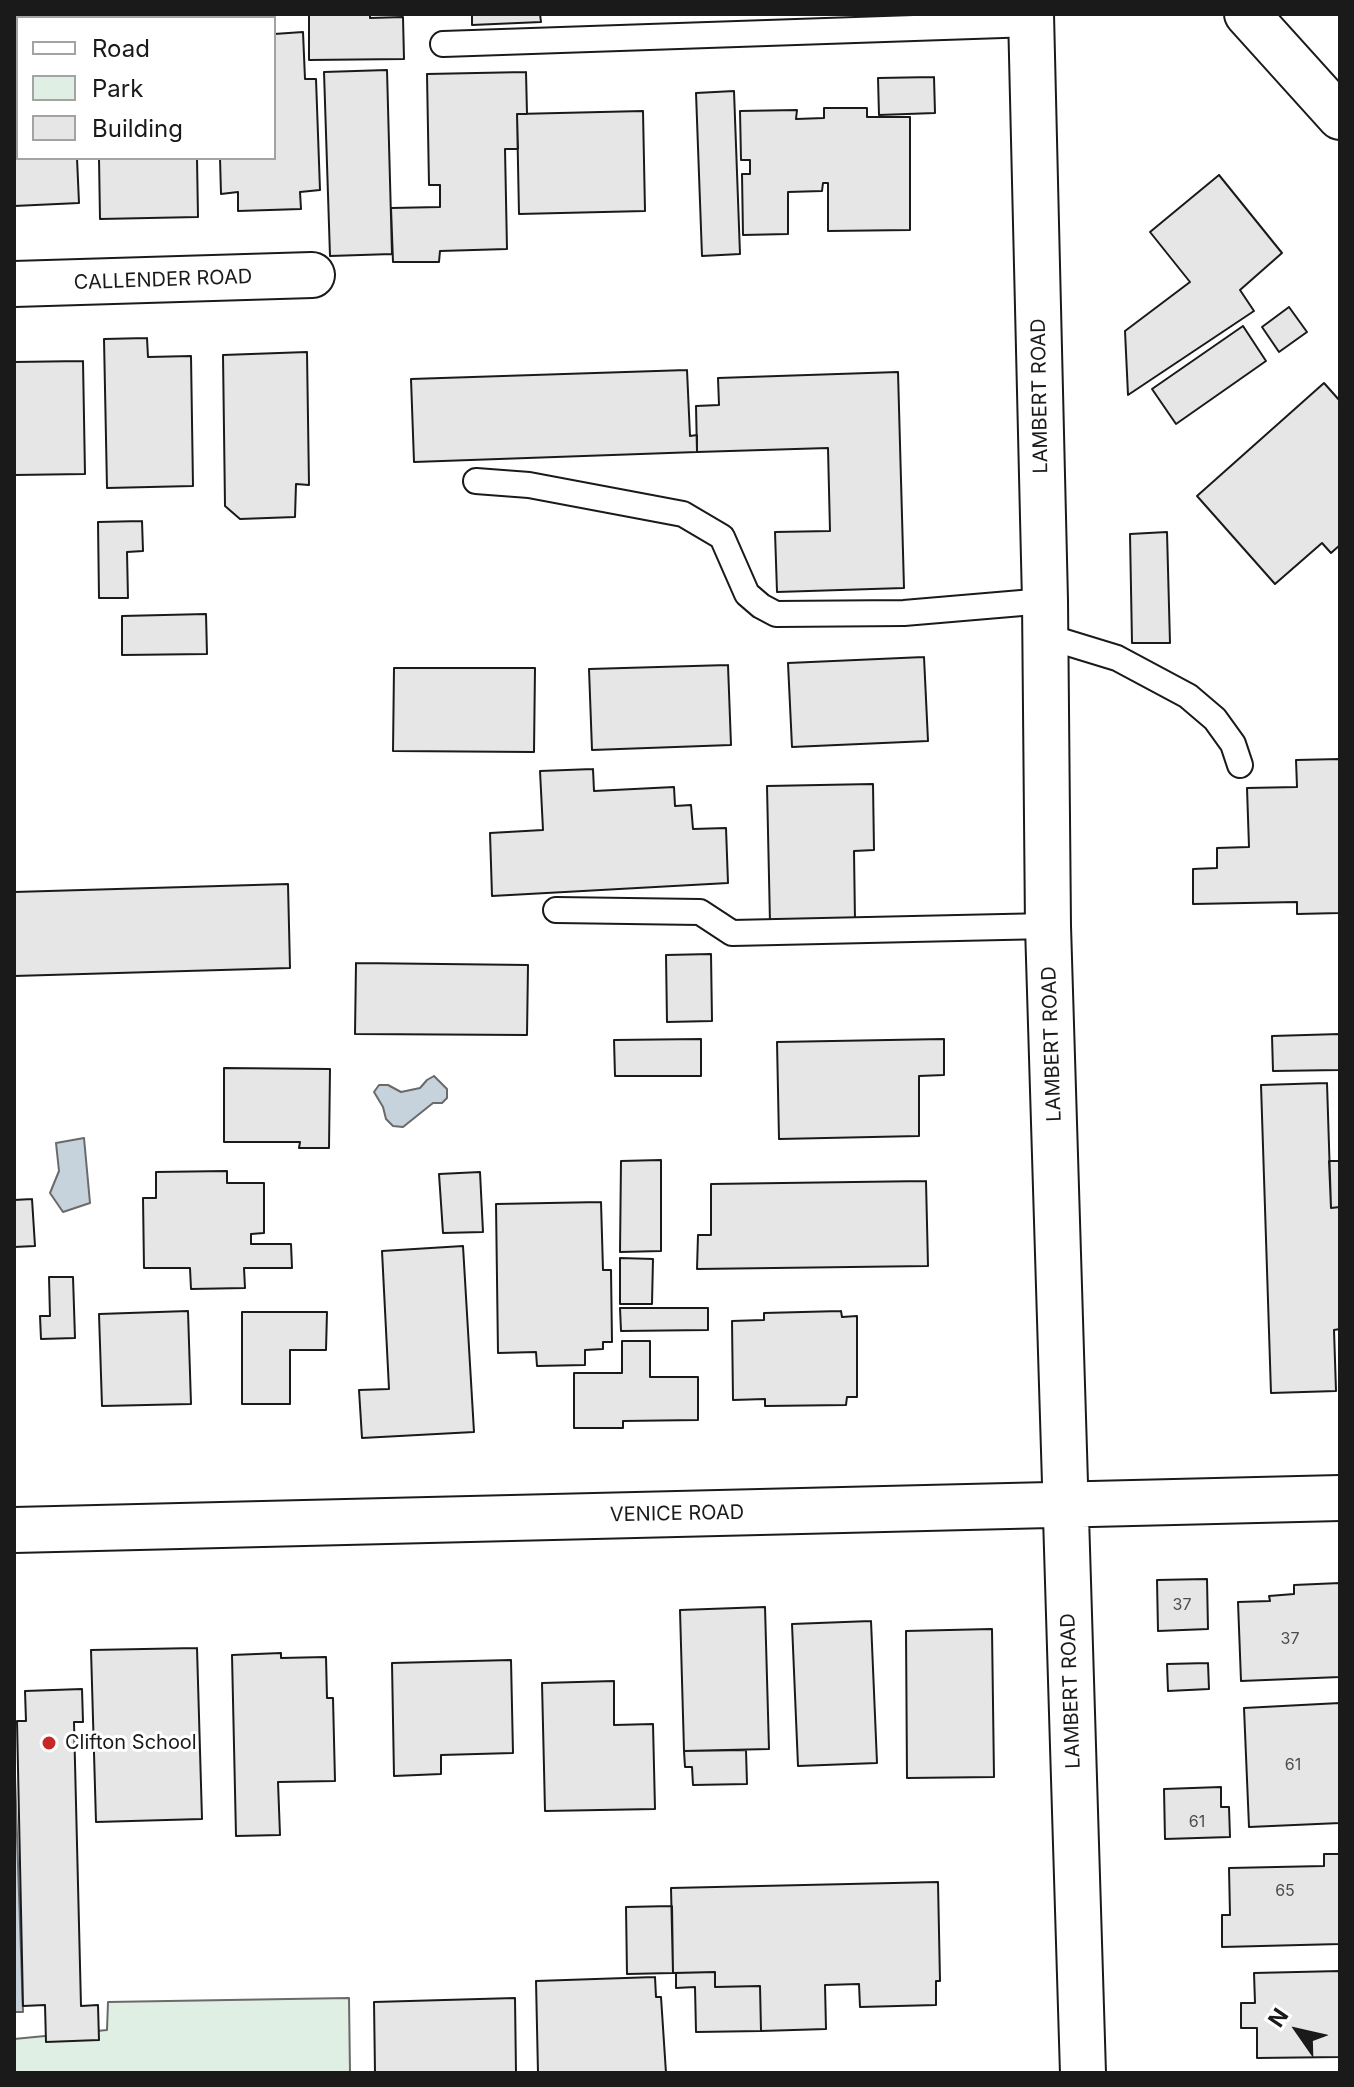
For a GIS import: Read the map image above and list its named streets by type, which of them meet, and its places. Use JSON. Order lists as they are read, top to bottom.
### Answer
{
  "streets": {
    "street": ["CALLENDER ROAD", "LAMBERT ROAD", "VENICE ROAD"]
  },
  "crossings": [
    ["LAMBERT ROAD", "VENICE ROAD"]
  ],
  "places": ["Clifton School"],
  "house_numbers": [
    "37",
    "37",
    "61",
    "61",
    "65"
  ],
  "legend": ["Road", "Park", "Building"],
  "north": "top left"
}
